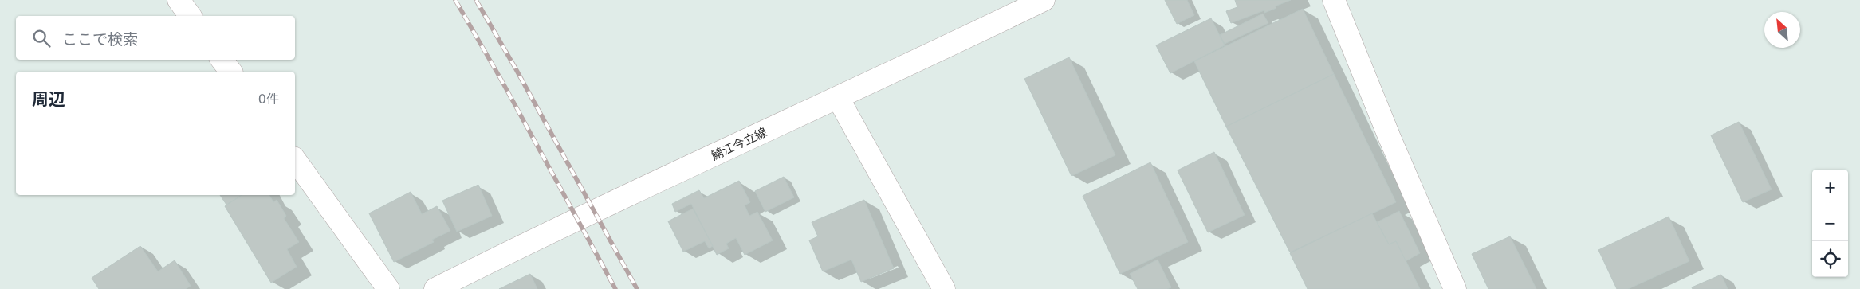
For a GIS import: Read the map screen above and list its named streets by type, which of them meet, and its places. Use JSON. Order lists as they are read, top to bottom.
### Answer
{
  "streets": {
    "street": ["鯖江今立線"]
  },
  "north": "top left",
  "page": {
    "search": "ここで検索",
    "heading": ["周辺", "0件"],
    "map_buttons": ["+", "−"]
  }
}
